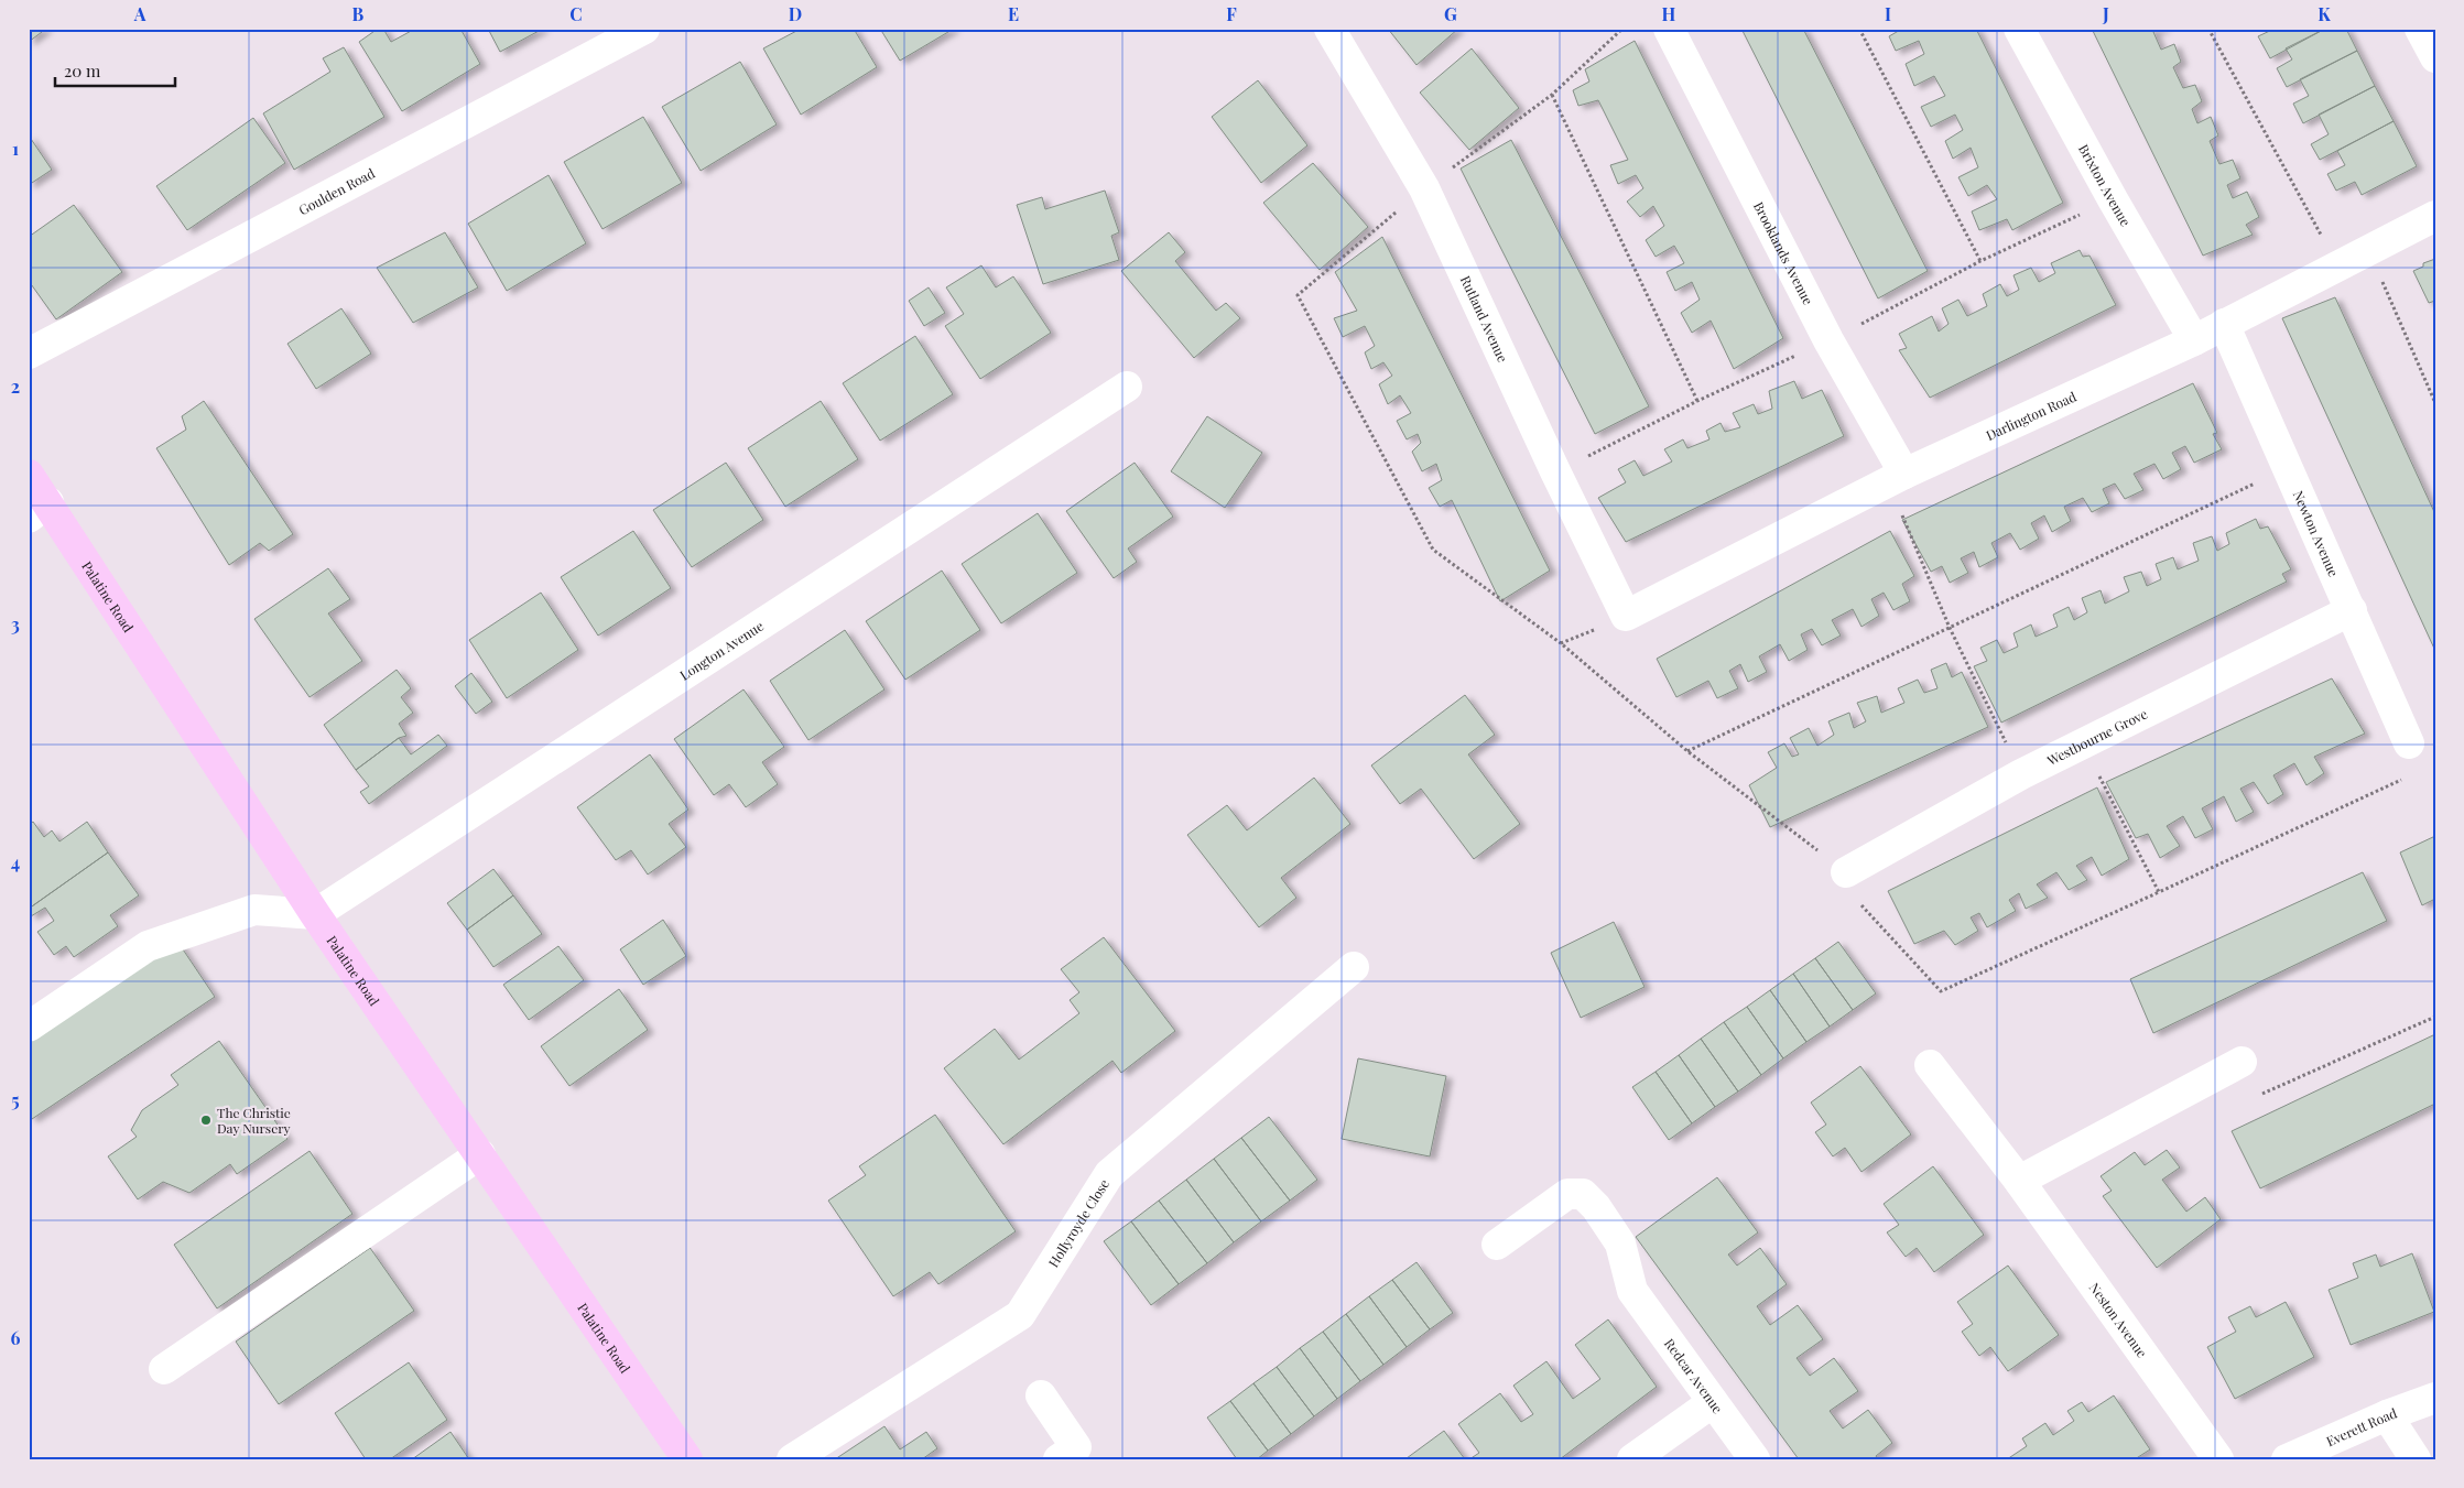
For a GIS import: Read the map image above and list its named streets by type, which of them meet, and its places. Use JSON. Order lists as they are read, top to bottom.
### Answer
{
  "streets": {
    "main road": ["Palatine Road"],
    "street": [
      "Brixton Avenue",
      "Goulden Road",
      "Brooklands Avenue",
      "Rutland Avenue",
      "Darlington Road",
      "Newton Avenue",
      "Longton Avenue",
      "Westbourne Grove",
      "Hollyroyde Close",
      "Neston Avenue",
      "Redcar Avenue",
      "Everett Road"
    ]
  },
  "crossings": [
    ["Brixton Avenue", "Darlington Road"],
    ["Brooklands Avenue", "Darlington Road"],
    ["Rutland Avenue", "Darlington Road"],
    ["Darlington Road", "Newton Avenue"],
    ["Newton Avenue", "Westbourne Grove"],
    ["Palatine Road", "Longton Avenue"]
  ],
  "places": ["The Christie Day Nursery"],
  "scale_bar": "20 m",
  "grid": {
    "columns": [
      "A",
      "B",
      "C",
      "D",
      "E",
      "F",
      "G",
      "H",
      "I",
      "J",
      "K"
    ],
    "rows": [
      "1",
      "2",
      "3",
      "4",
      "5",
      "6"
    ]
  }
}
